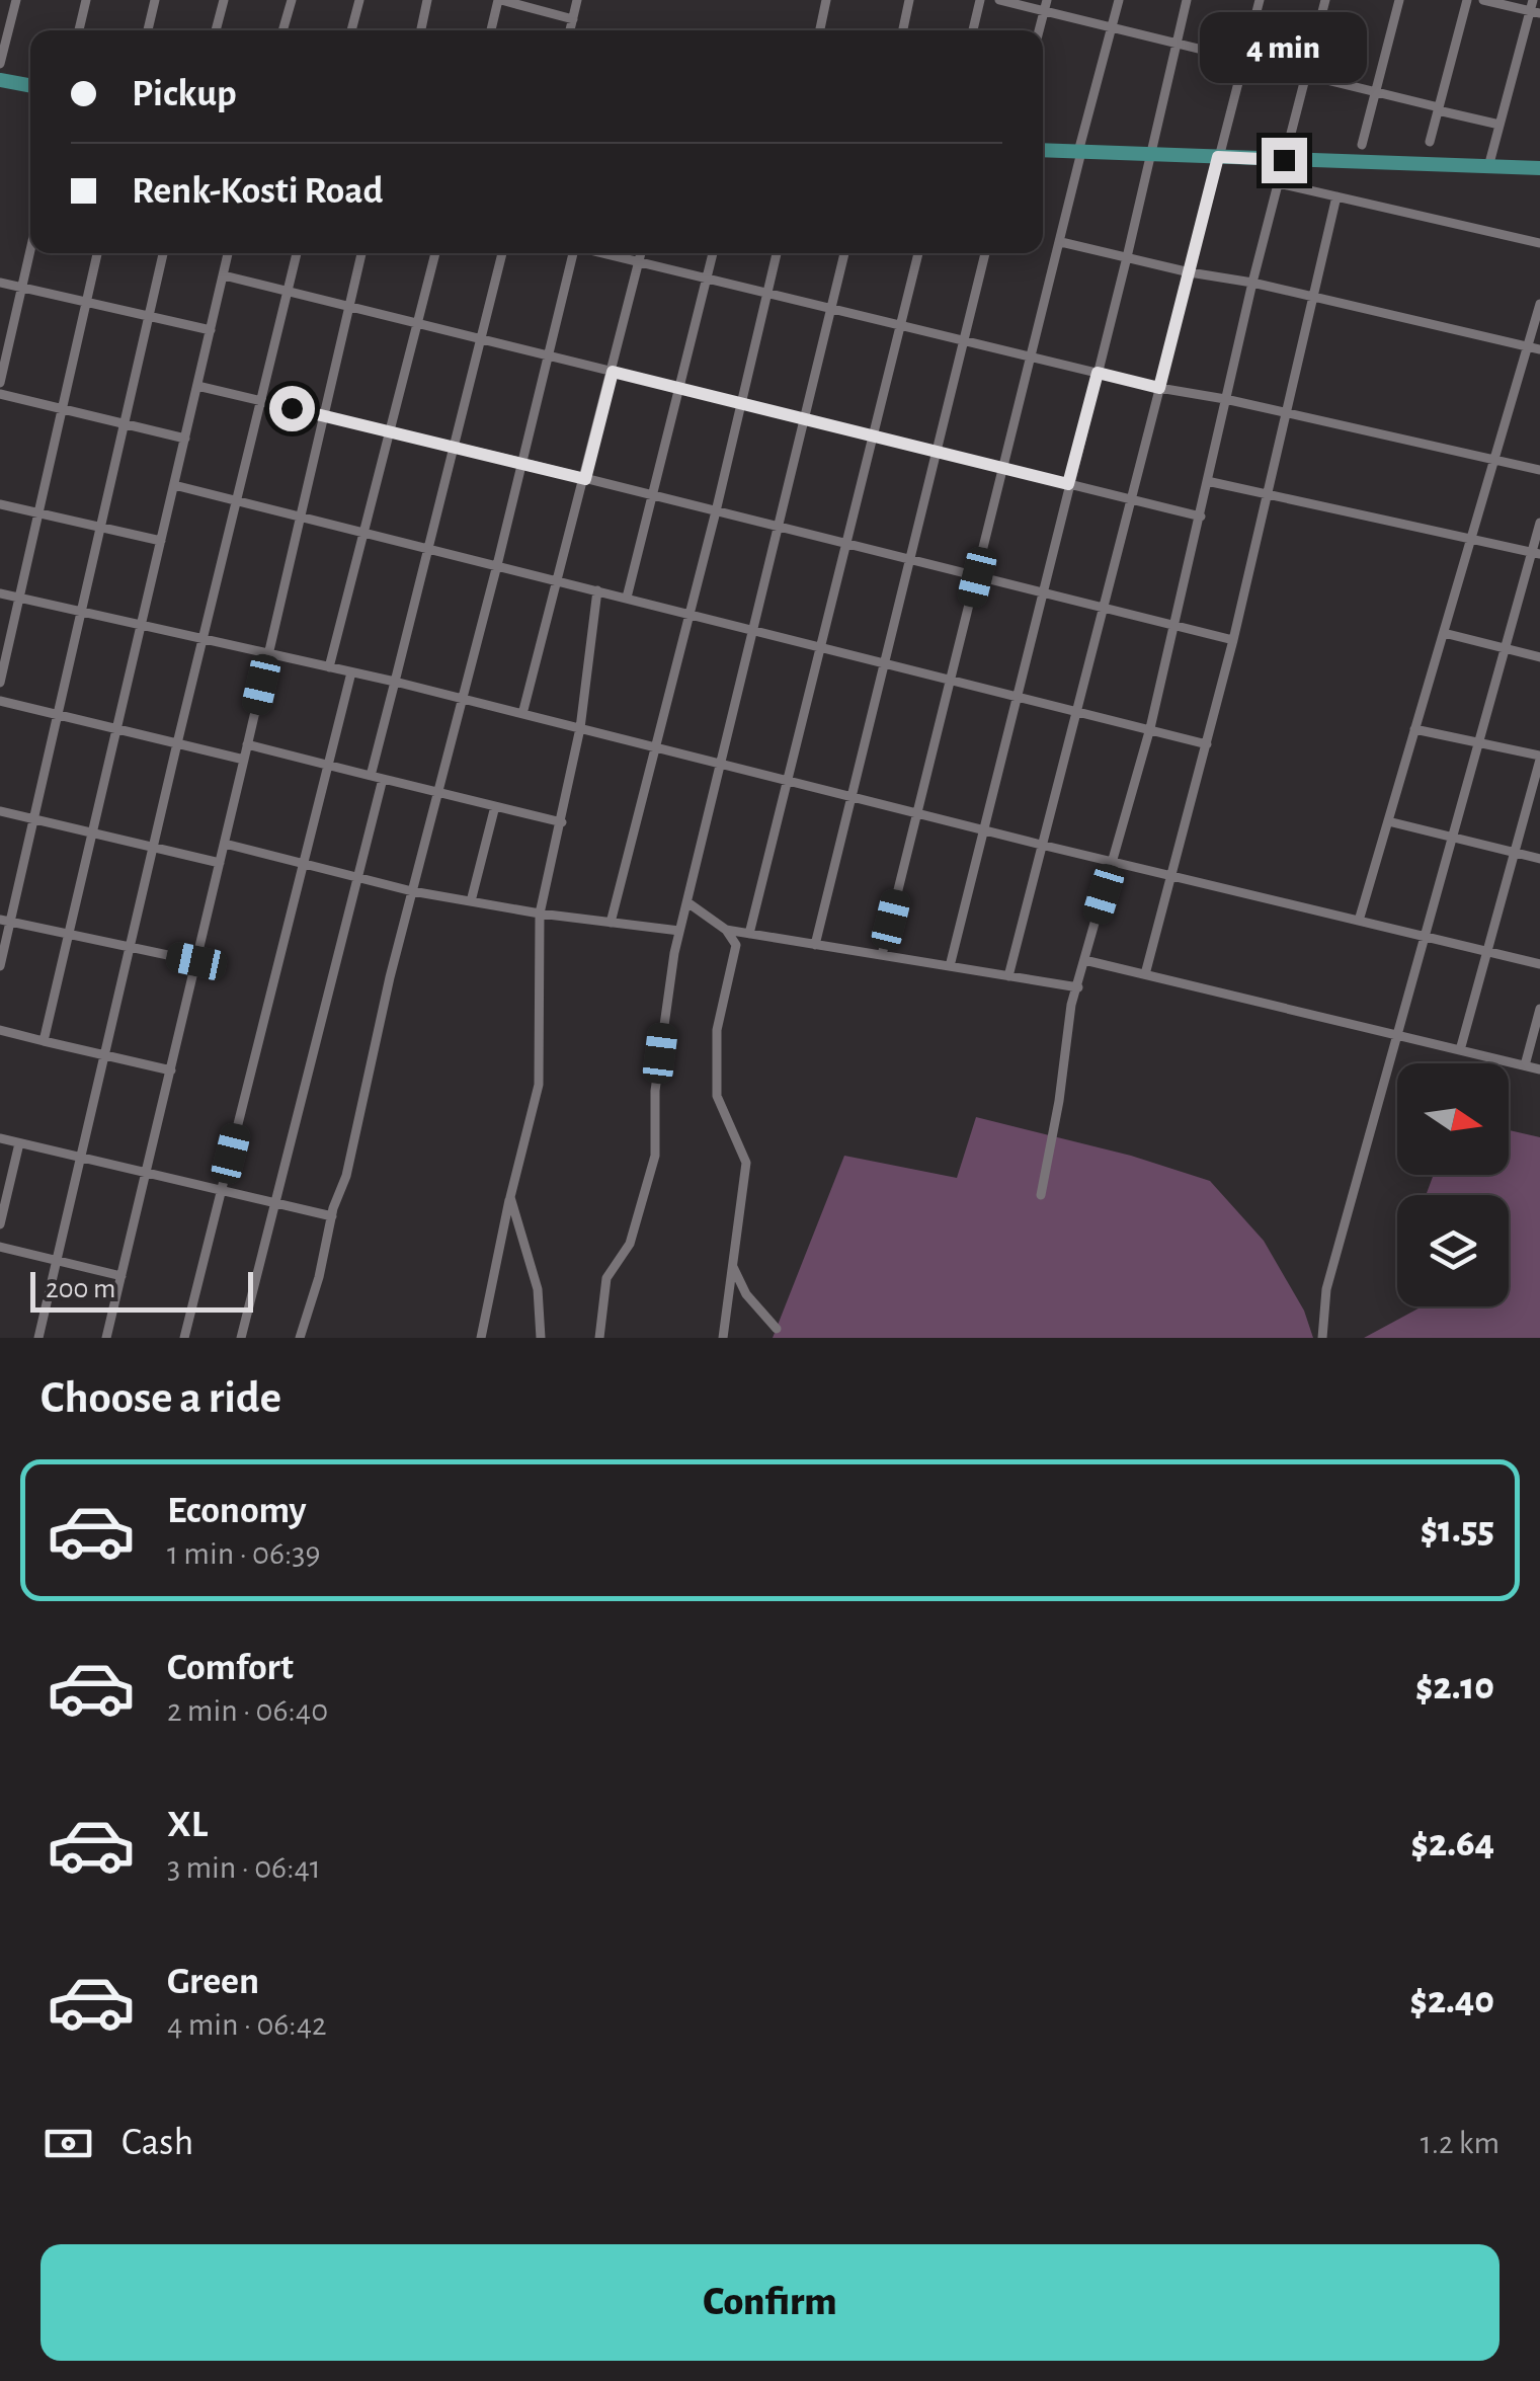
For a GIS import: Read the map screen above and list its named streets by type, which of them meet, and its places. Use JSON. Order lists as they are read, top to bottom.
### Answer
{
  "scale_bar": "200 m",
  "north": "right",
  "page": {
    "bubble": "4 min",
    "banner": ["Pickup", "Renk-Kosti Road"],
    "scale": "200 m",
    "heading": "Choose a ride",
    "list": [
      {
        "name": "Economy",
        "note": "1 min · 06:39",
        "value": "$1.55"
      },
      {
        "name": "Comfort",
        "note": "2 min · 06:40",
        "value": "$2.10"
      },
      {
        "name": "XL",
        "note": "3 min · 06:41",
        "value": "$2.64"
      },
      {
        "name": "Green",
        "note": "4 min · 06:42",
        "value": "$2.40"
      }
    ],
    "pay": ["Cash", "1.2 km"],
    "buttons": "Confirm"
  }
}
